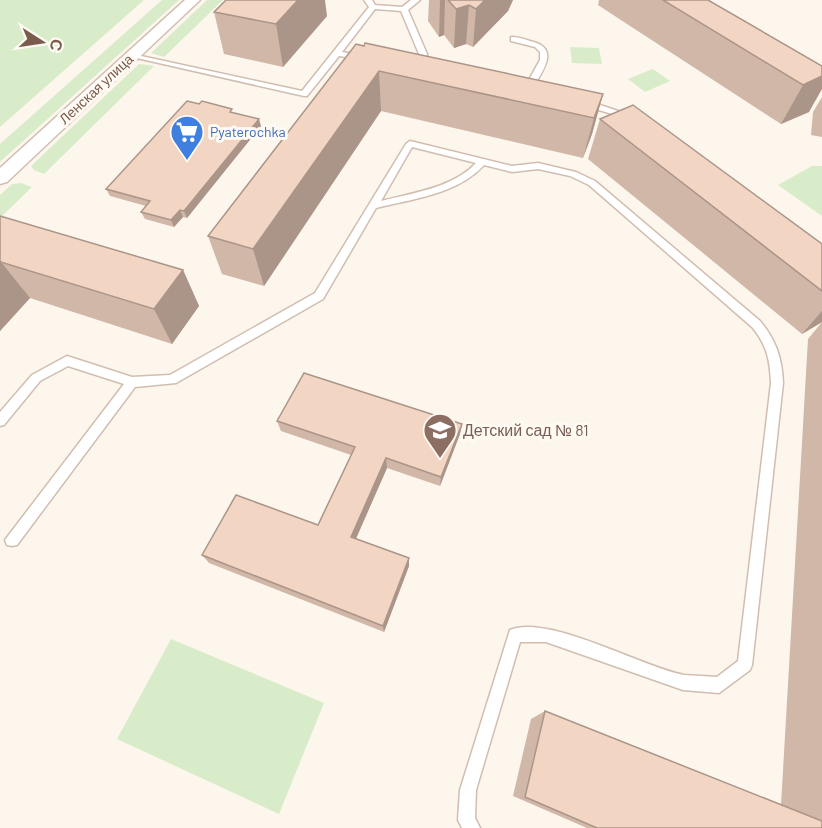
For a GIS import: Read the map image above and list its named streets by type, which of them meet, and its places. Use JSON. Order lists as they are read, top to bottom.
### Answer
{
  "streets": {
    "street": ["Ленская улица"]
  },
  "places": {
    "supermarket": ["Pyaterochka"],
    "school or university": ["Детский сад № 81"]
  },
  "north": "right"
}
